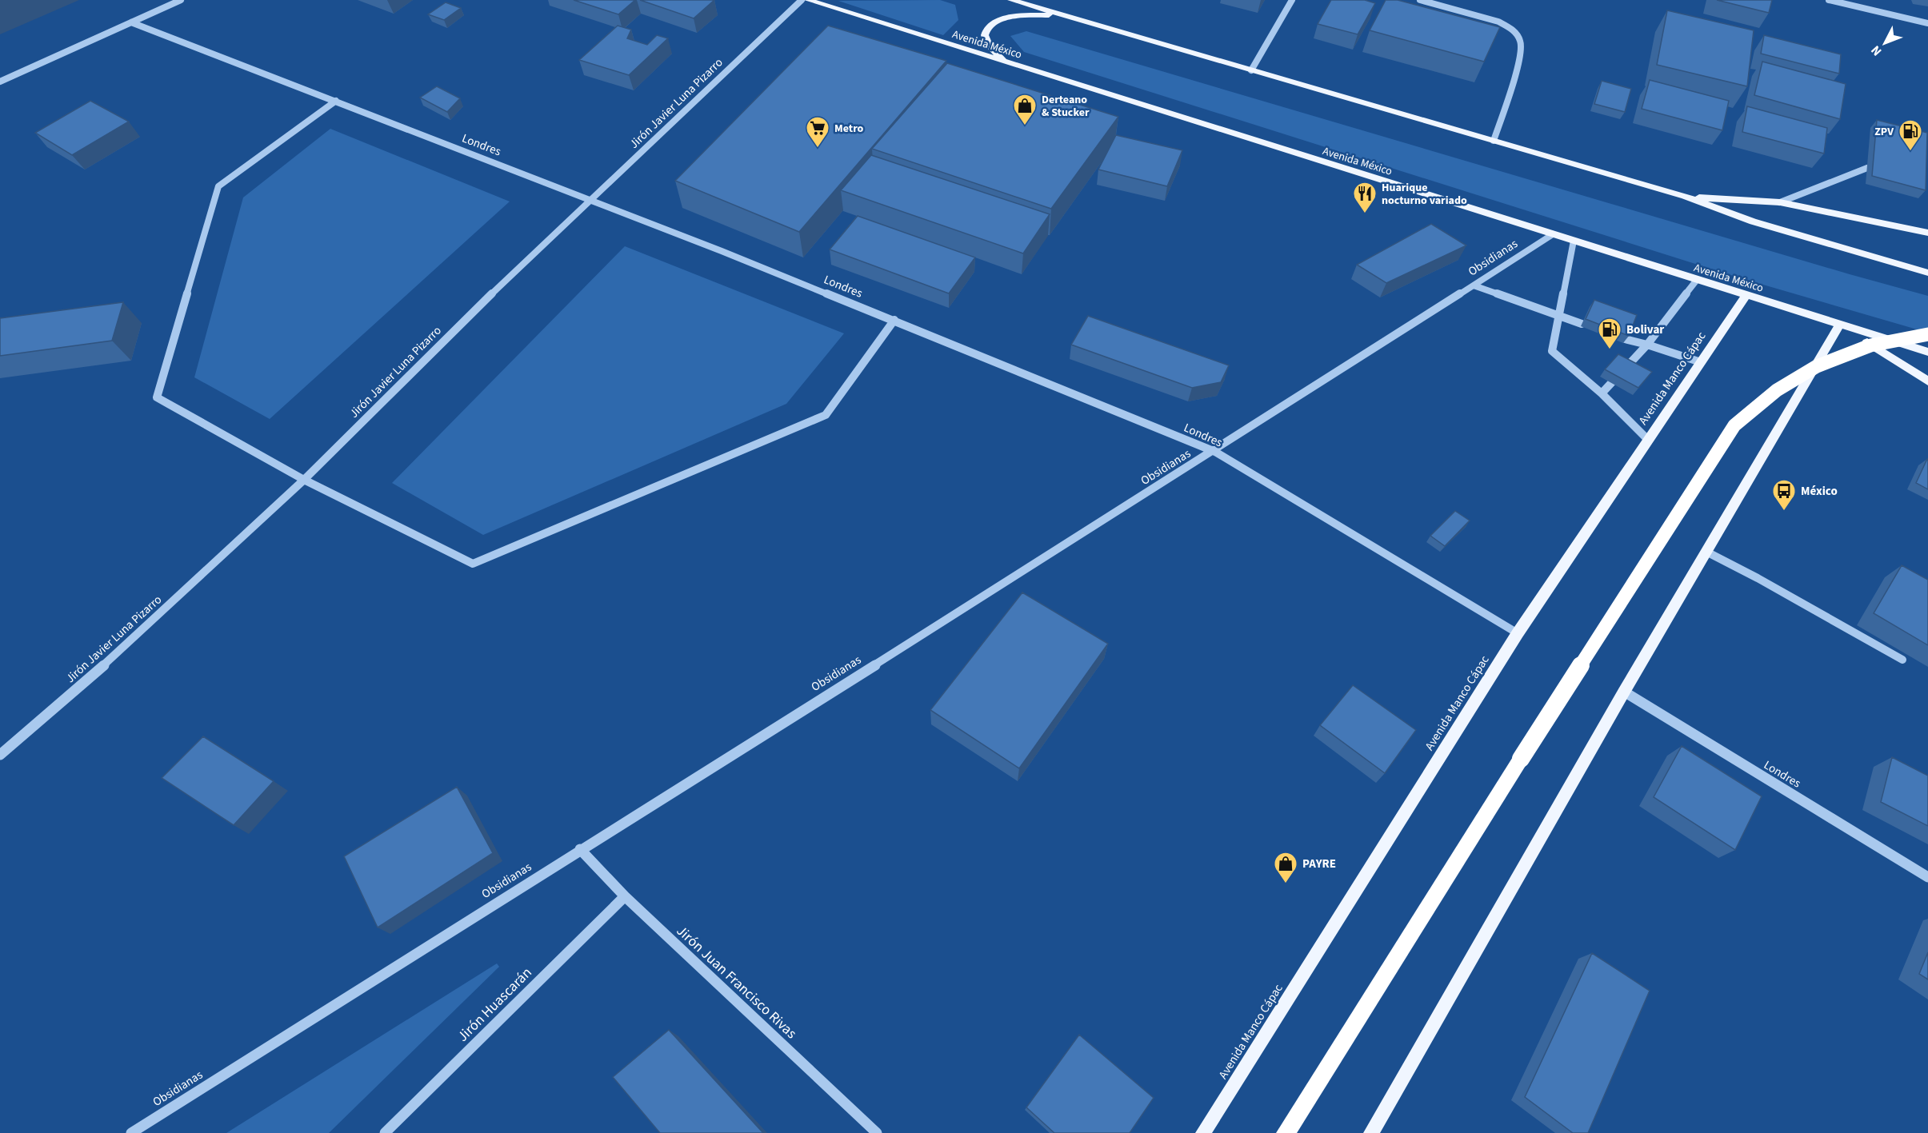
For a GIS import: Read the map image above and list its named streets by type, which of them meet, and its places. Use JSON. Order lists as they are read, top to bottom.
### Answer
{
  "streets": {
    "main road": ["Avenida México", "Avenida Manco Cápac"],
    "street": [
      "Jirón Javier Luna Pizarro",
      "Londres",
      "Obsidianas",
      "Jirón Juan Francisco Rivas",
      "Jirón Huascarán"
    ]
  },
  "crossings": [
    ["Avenida México", "Obsidianas"],
    ["Avenida México", "Avenida Manco Cápac"],
    ["Jirón Javier Luna Pizarro", "Londres"],
    ["Londres", "Obsidianas"],
    ["Londres", "Avenida Manco Cápac"],
    ["Obsidianas", "Jirón Juan Francisco Rivas"],
    ["Jirón Juan Francisco Rivas", "Jirón Huascarán"]
  ],
  "places": {
    "shop": ["Derteano & Stucker", "PAYRE"],
    "supermarket": ["Metro"],
    "fuel station": ["ZPV", "Bolivar"],
    "restaurant": ["Huarique nocturno variado"],
    "bus stop": ["México"]
  },
  "north": "bottom left"
}
